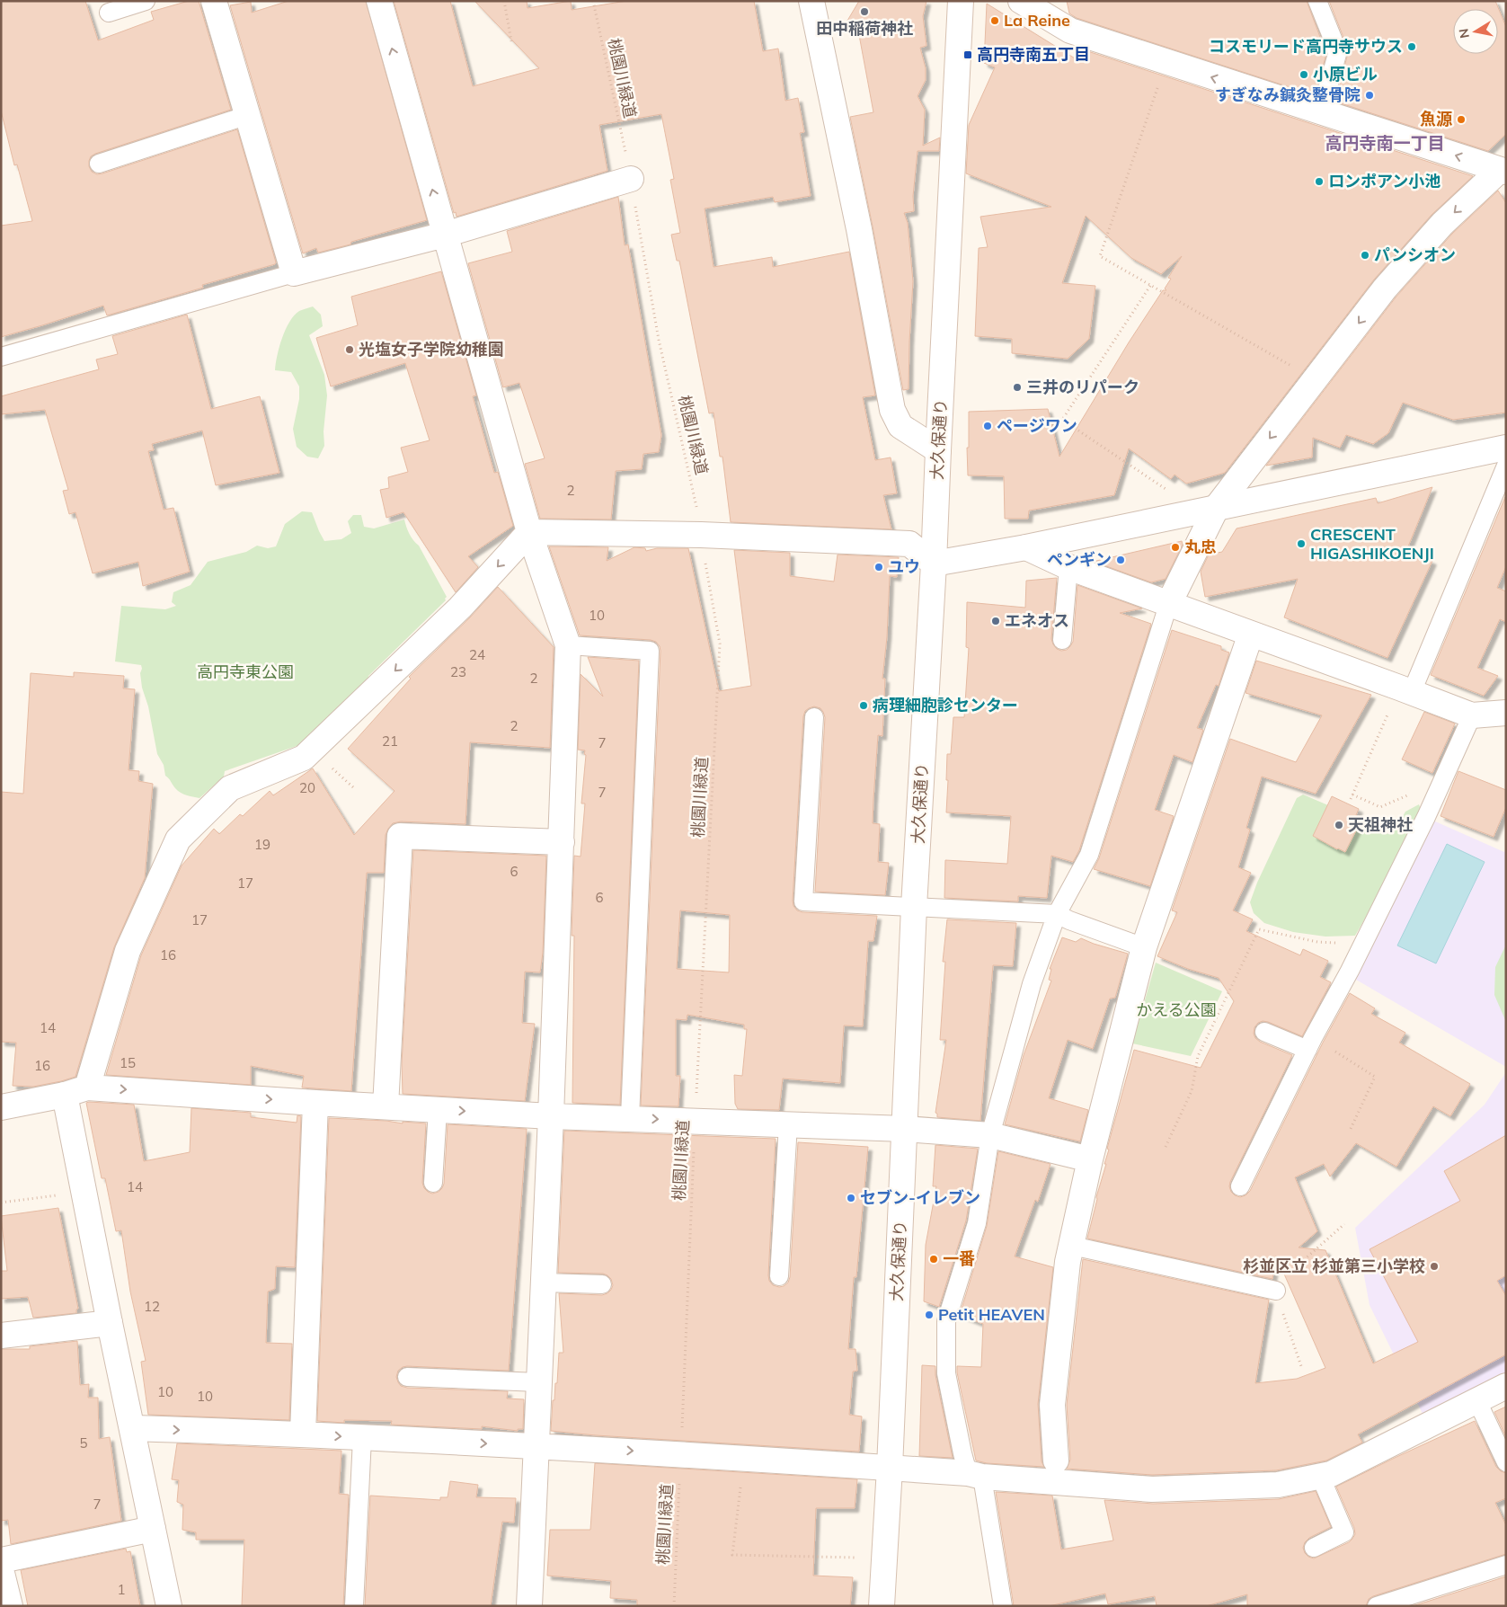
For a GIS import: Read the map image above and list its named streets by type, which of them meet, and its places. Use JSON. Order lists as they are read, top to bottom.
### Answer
{
  "streets": {
    "street": ["大久保通り"],
    "path": ["桃園川緑道"]
  },
  "districts": ["高円寺南一丁目"],
  "parks": ["高円寺東公園", "かえる公園"],
  "places": {
    "other": [
      "田中稲荷神社",
      "La Reine",
      "コスモリード高円寺サウス",
      "小原ビル",
      "すぎなみ鍼灸整骨院",
      "魚源",
      "ロンポアン小池",
      "パンシオン",
      "光塩女子学院幼稚園",
      "三井のリパーク",
      "ページワン",
      "CRESCENT HIGASHIKOENJI",
      "丸忠",
      "ペンギン",
      "ユウ",
      "エネオス",
      "病理細胞診センター",
      "天祖神社",
      "セブン-イレブン",
      "一番",
      "杉並区立 杉並第三小学校",
      "Petit HEAVEN"
    ],
    "transit": ["高円寺南五丁目"]
  },
  "house_numbers": [
    "2",
    "10",
    "24",
    "23",
    "2",
    "2",
    "21",
    "7",
    "20",
    "7",
    "19",
    "6",
    "17",
    "6",
    "17",
    "16",
    "14",
    "15",
    "16",
    "14",
    "12",
    "10",
    "10",
    "5",
    "7",
    "1"
  ],
  "north": "left"
}
